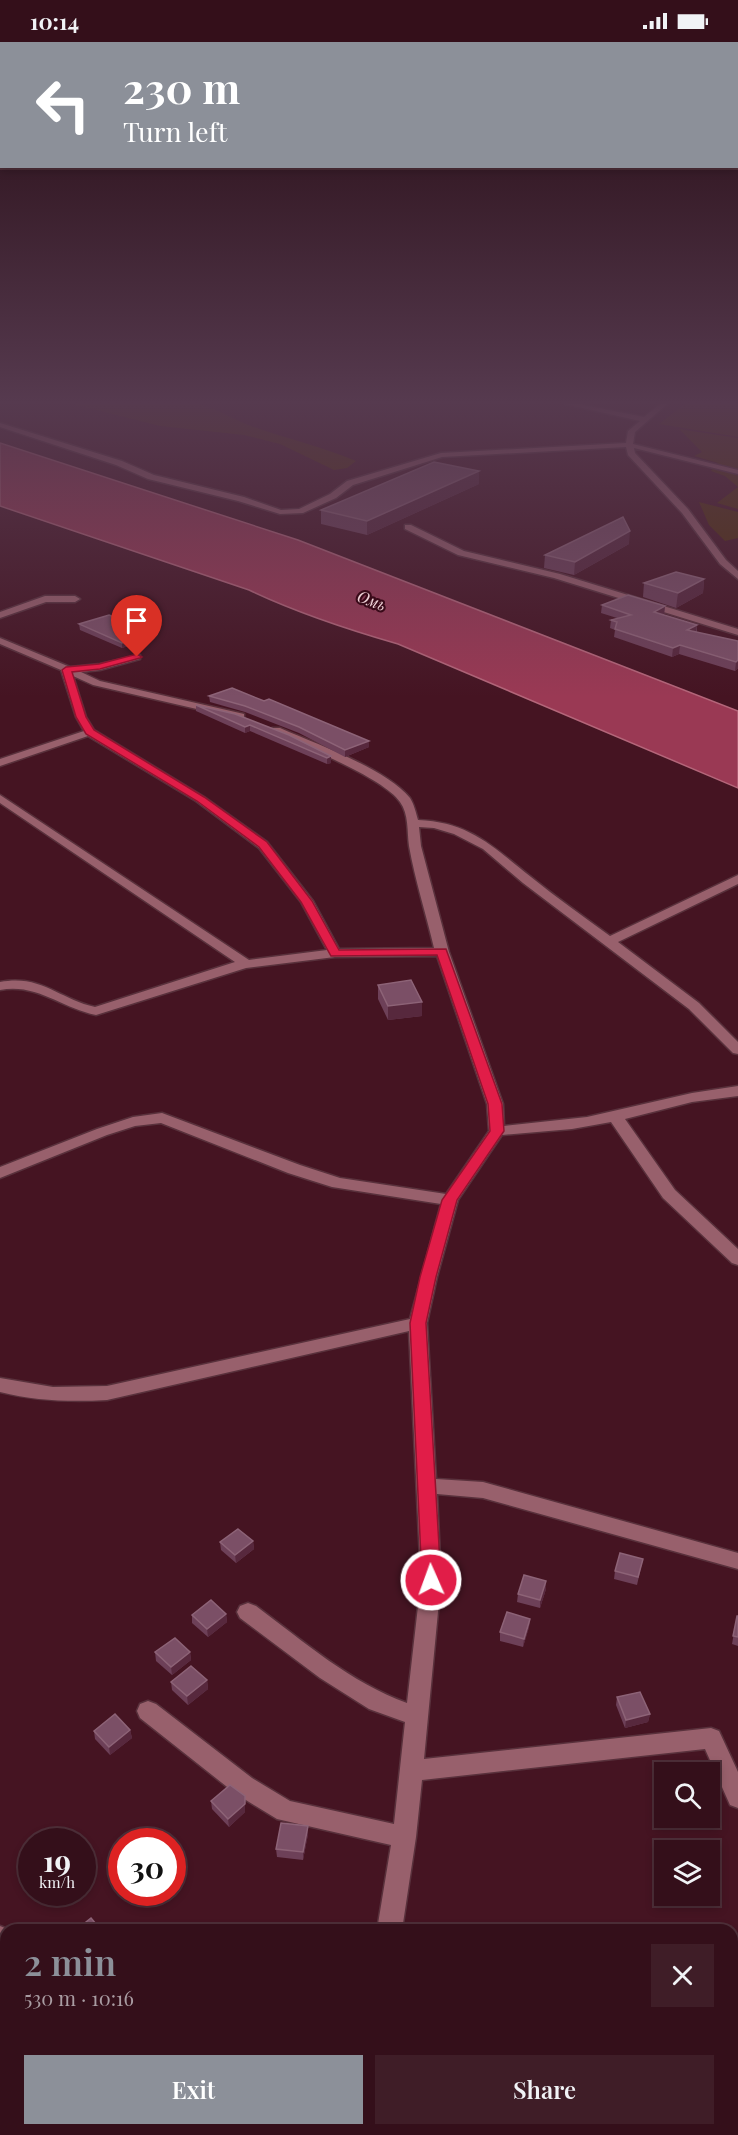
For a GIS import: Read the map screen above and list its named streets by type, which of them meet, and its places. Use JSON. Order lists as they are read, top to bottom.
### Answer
{
  "water": ["Омь"],
  "page": {
    "status": "10:14",
    "turn": ["230 m", "Turn left"],
    "speed": "19 km/h",
    "limit": "30",
    "heading": ["2 min", "530 m · 10:16"],
    "buttons": ["Exit", "Share"]
  }
}
